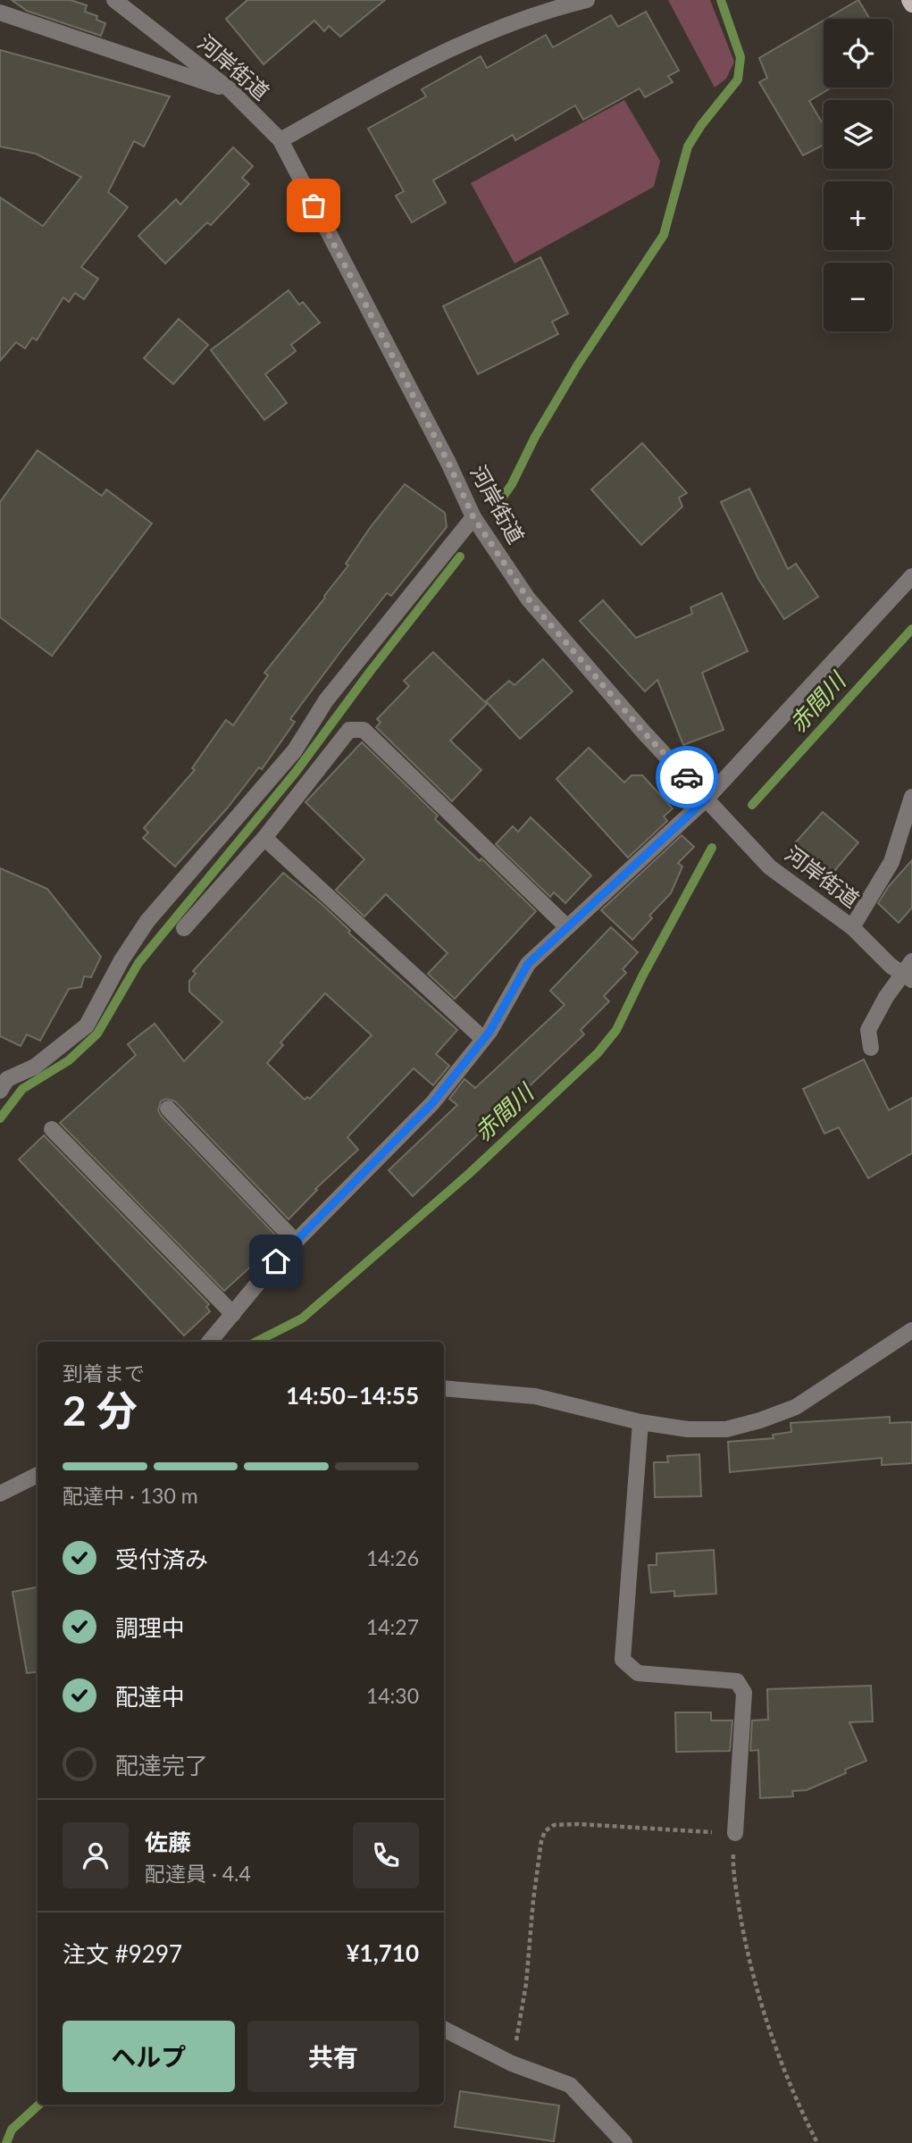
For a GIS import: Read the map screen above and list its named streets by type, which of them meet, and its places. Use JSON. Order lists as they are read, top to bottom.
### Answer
{
  "streets": {
    "street": ["河岸街道"]
  },
  "water": ["赤間川"],
  "page": {
    "map_buttons": ["+", "−"],
    "heading": ["2 分", "到着まで", "14:50–14:55"],
    "panel": [
      "佐藤",
      "配達員 · 4.4",
      "注文 #9297",
      "¥1,710"
    ],
    "bar": "配達中 · 130 m",
    "list": [
      ["受付済み", "14:26"],
      ["調理中", "14:27"],
      ["配達中", "14:30"],
      "配達完了"
    ],
    "buttons": ["ヘルプ", "共有"]
  }
}
